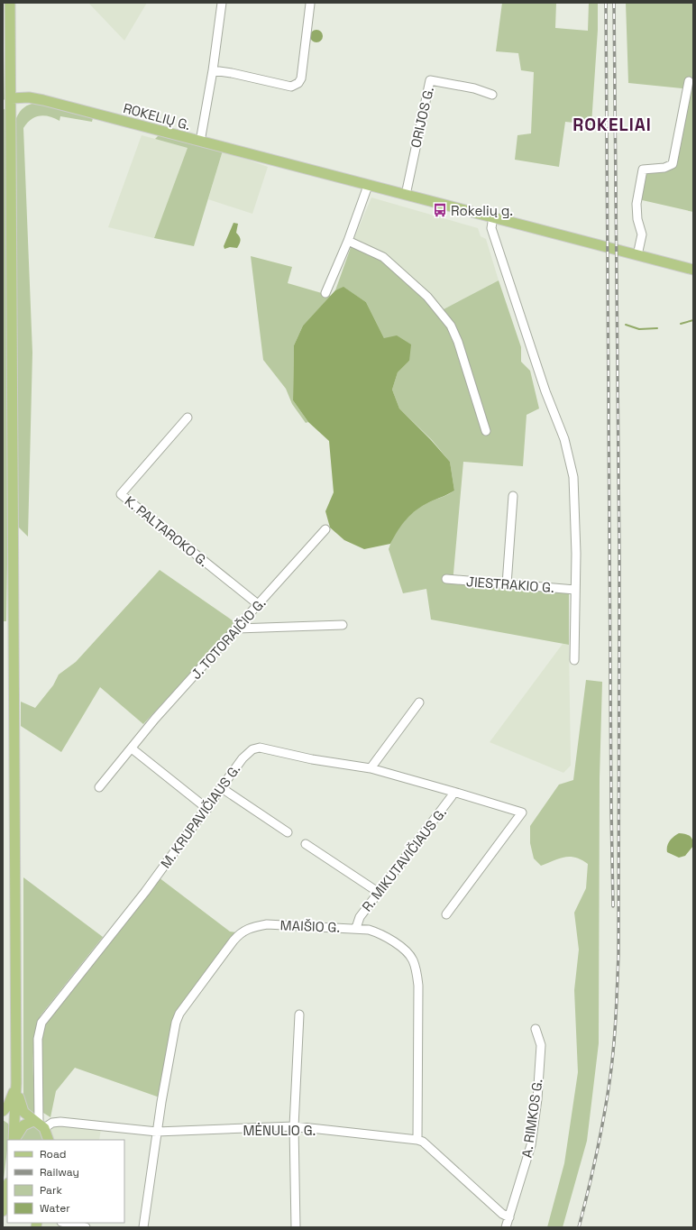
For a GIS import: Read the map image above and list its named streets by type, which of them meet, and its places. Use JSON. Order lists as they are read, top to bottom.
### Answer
{
  "streets": {
    "main road": ["ROKELIŲ G."],
    "street": [
      "ORIJOS G.",
      "K. PALTAROKO G.",
      "JIESTRAKIO G.",
      "J. TOTORAIČIO G.",
      "M. KRUPAVIČIAUS G.",
      "R. MIKUTAVIČIAUS G.",
      "MAIŠIO G.",
      "A. RIMKOS G.",
      "MĖNULIO G."
    ]
  },
  "crossings": [
    ["ROKELIŲ G.", "ORIJOS G."],
    ["K. PALTAROKO G.", "J. TOTORAIČIO G."],
    ["M. KRUPAVIČIAUS G.", "R. MIKUTAVIČIAUS G."],
    ["M. KRUPAVIČIAUS G.", "MĖNULIO G."],
    ["R. MIKUTAVIČIAUS G.", "MAIŠIO G."],
    ["MAIŠIO G.", "MĖNULIO G."],
    ["A. RIMKOS G.", "MĖNULIO G."]
  ],
  "districts": ["ROKELIAI"],
  "places": {
    "bus stop": ["Rokelių g."]
  },
  "legend": [
    "Road",
    "Railway",
    "Park",
    "Water"
  ]
}
